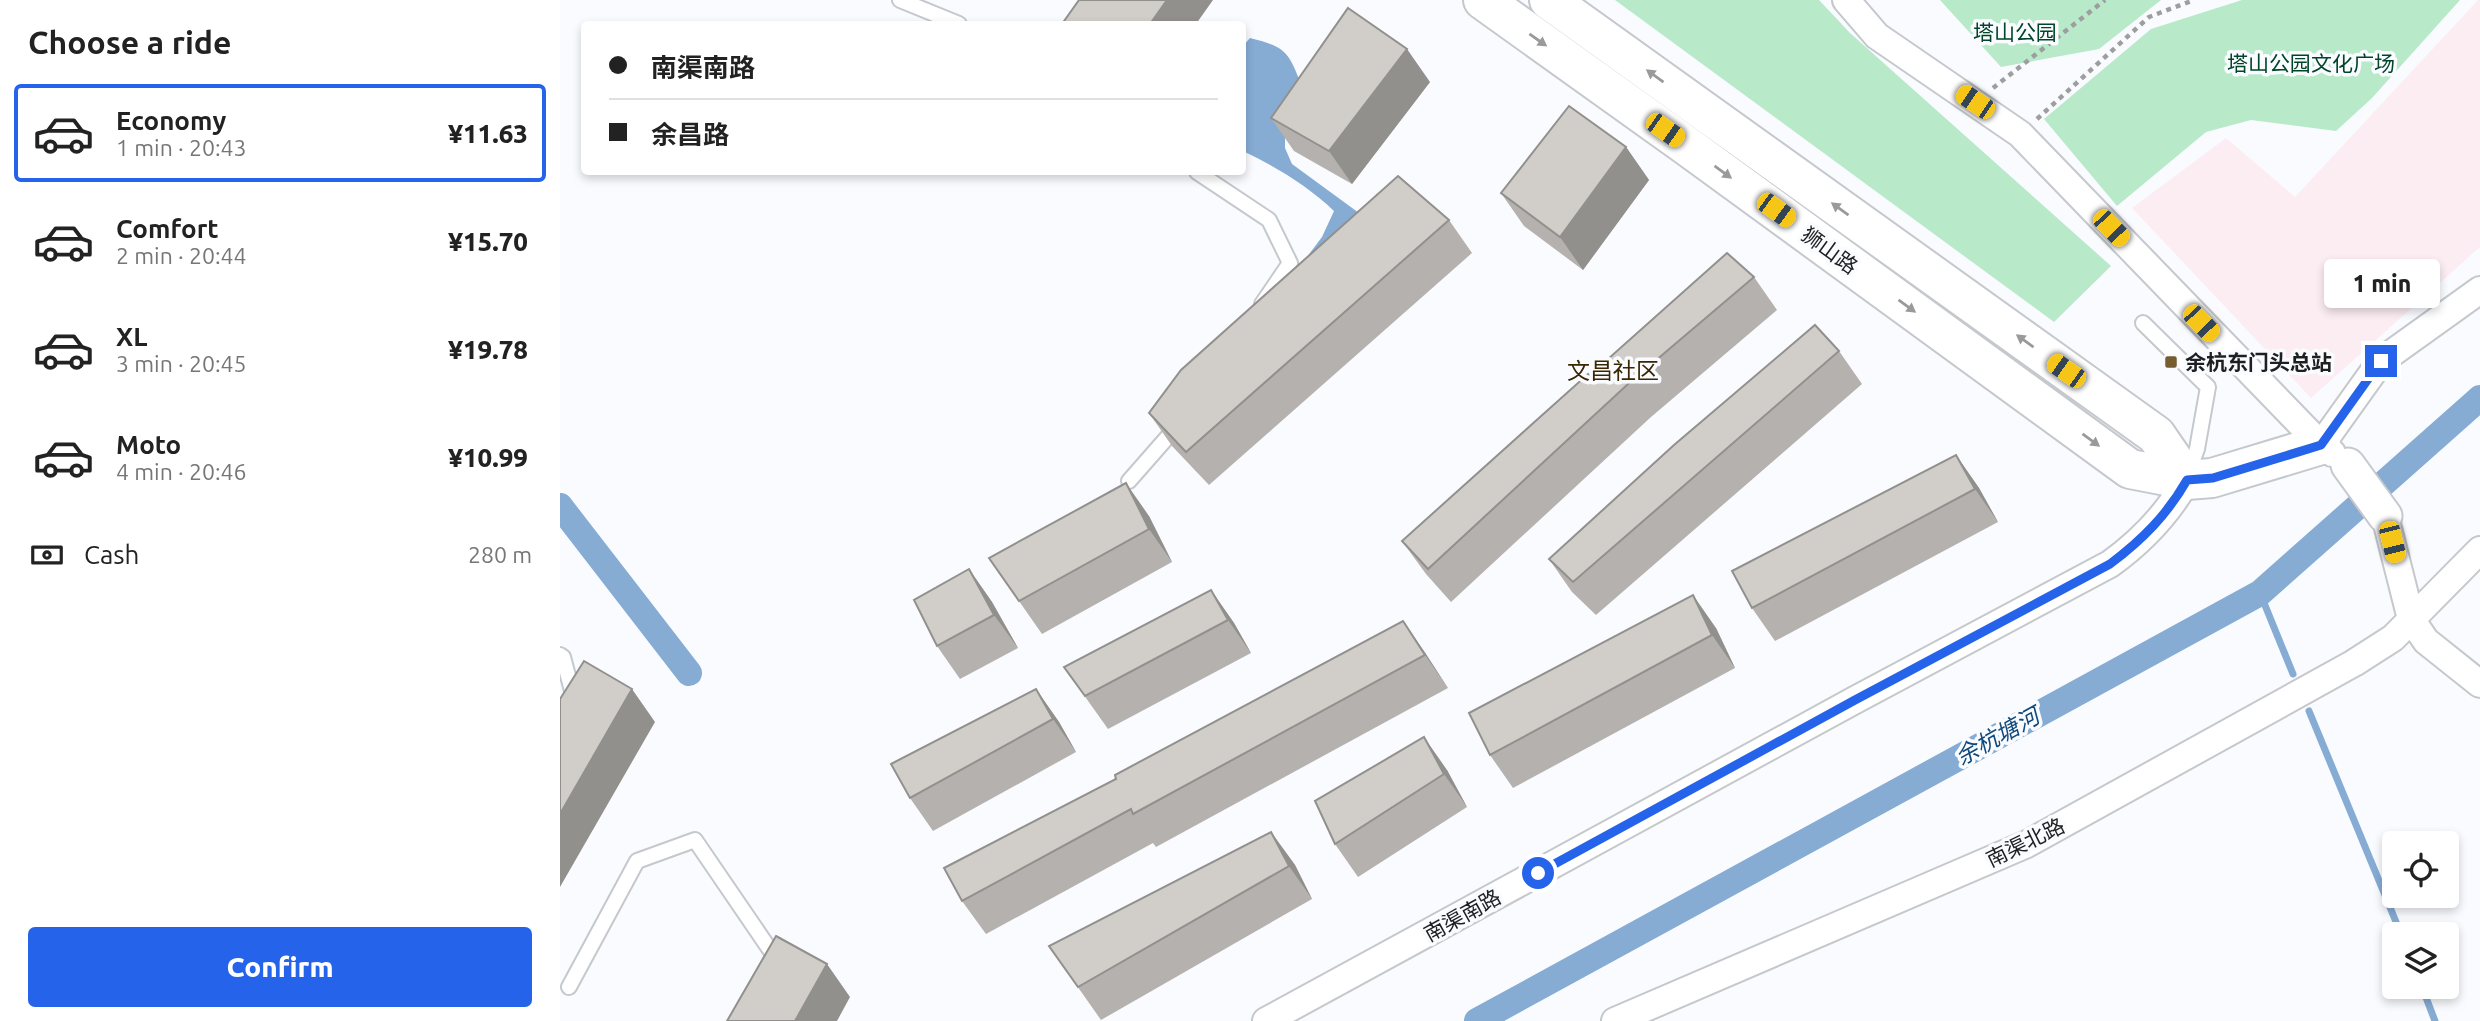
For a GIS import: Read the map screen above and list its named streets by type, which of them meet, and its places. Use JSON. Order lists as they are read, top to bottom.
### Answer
{
  "streets": {
    "main road": ["狮山路"],
    "street": ["南渠北路", "南渠南路"]
  },
  "crossings": [
    ["狮山路", "南渠南路"]
  ],
  "districts": ["文昌社区"],
  "water": ["余杭塘河"],
  "parks": ["塔山公园", "塔山公园文化广场"],
  "places": {
    "transit": ["余杭东门头总站"]
  },
  "page": {
    "heading": "Choose a ride",
    "banner": ["南渠南路", "余昌路"],
    "list": [
      {
        "name": "Economy",
        "note": "1 min · 20:43",
        "value": "¥11.63"
      },
      {
        "name": "Comfort",
        "note": "2 min · 20:44",
        "value": "¥15.70"
      },
      {
        "name": "XL",
        "note": "3 min · 20:45",
        "value": "¥19.78"
      },
      {
        "name": "Moto",
        "note": "4 min · 20:46",
        "value": "¥10.99"
      }
    ],
    "bubble": "1 min",
    "pay": ["Cash", "280 m"],
    "buttons": "Confirm"
  }
}
